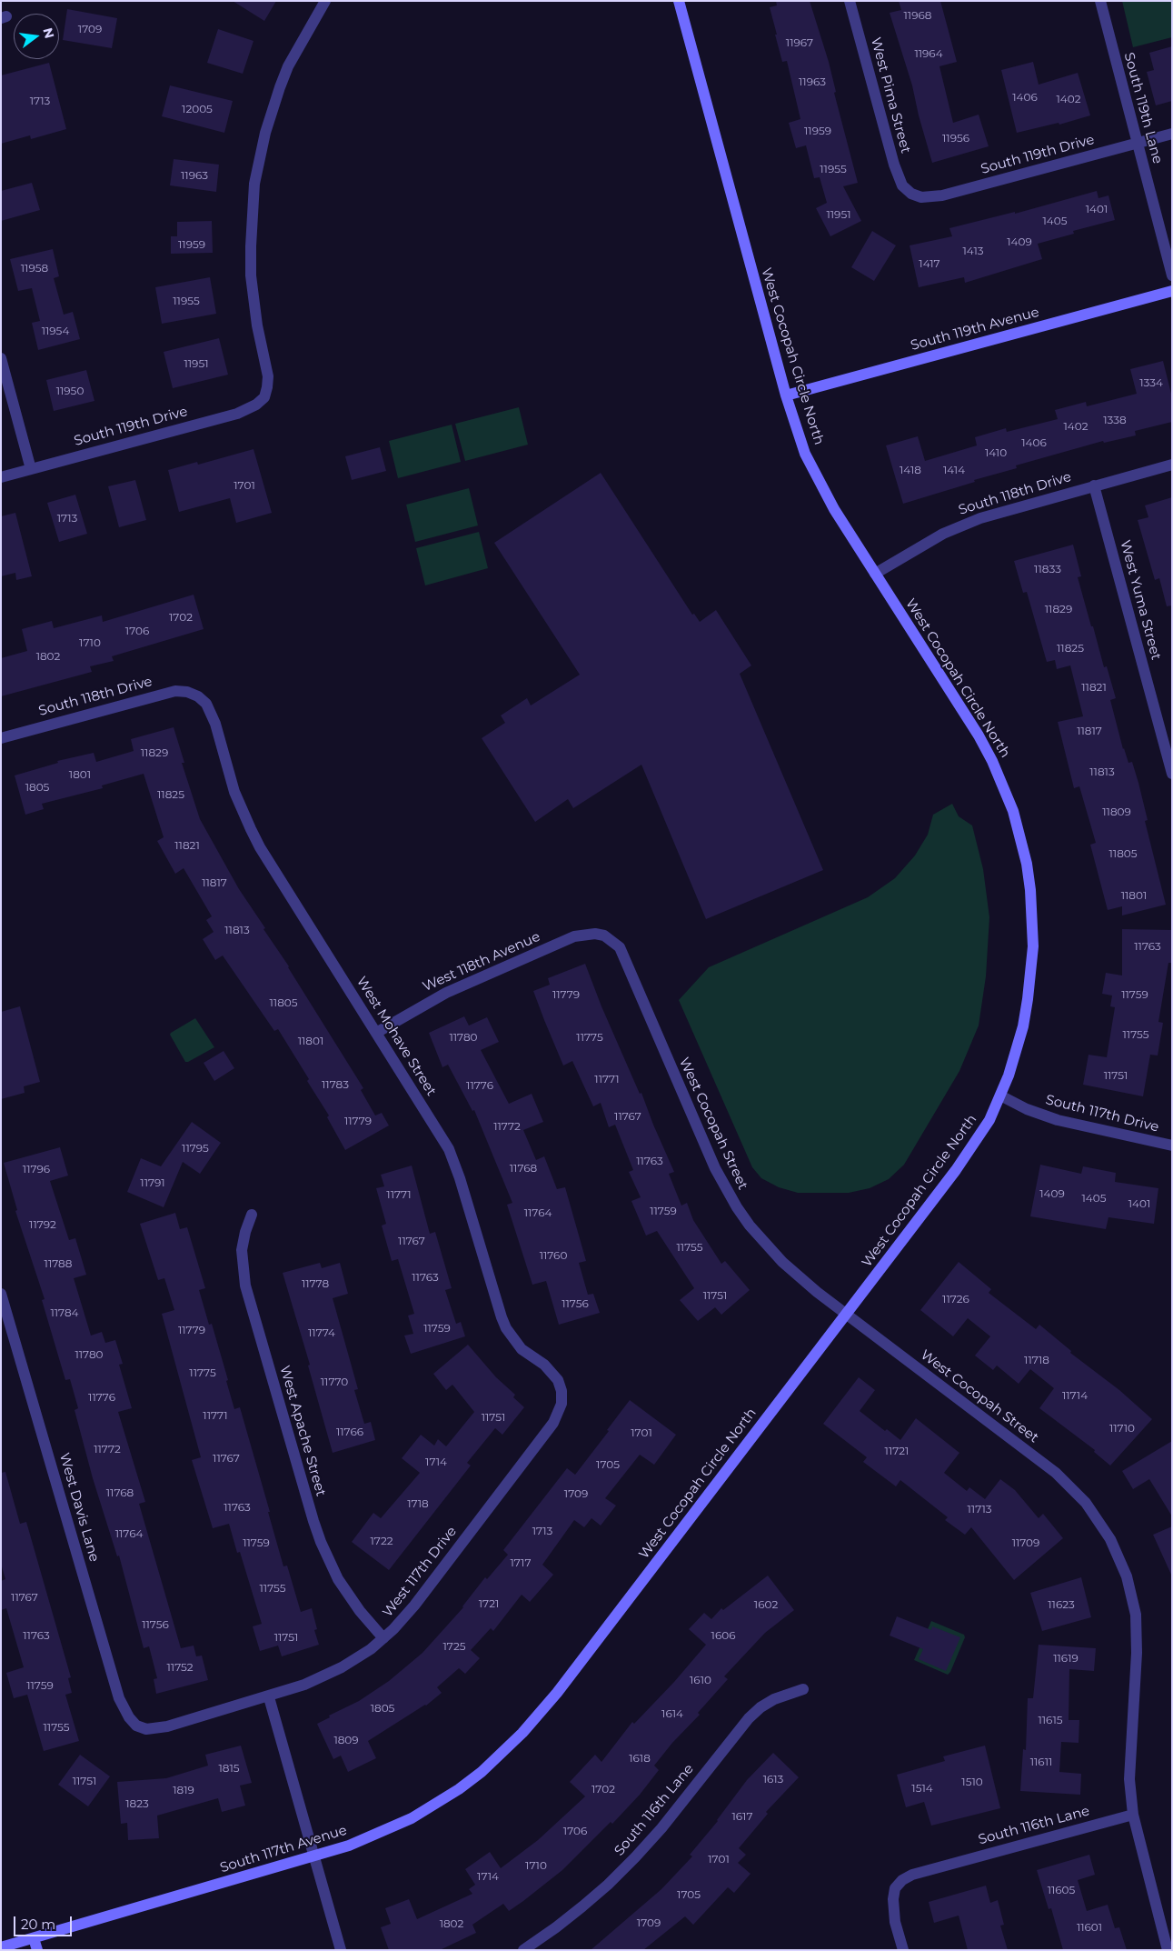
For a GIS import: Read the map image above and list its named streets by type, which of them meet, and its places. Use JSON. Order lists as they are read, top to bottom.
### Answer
{
  "streets": {
    "street": [
      "West Pima Street",
      "South 119th Lane",
      "South 119th Drive",
      "South 119th Avenue",
      "West Cocopah Circle North",
      "South 118th Drive",
      "West Yuma Street",
      "West 118th Avenue",
      "West Mohave Street",
      "South 117th Drive",
      "West Cocopah Street",
      "West Apache Street",
      "West Davis Lane",
      "West 117th Drive",
      "South 116th Lane",
      "South 117th Avenue"
    ]
  },
  "crossings": [
    ["West Pima Street", "South 119th Drive"],
    ["South 119th Lane", "South 119th Drive"],
    ["South 119th Avenue", "West Cocopah Circle North"],
    ["West Cocopah Circle North", "South 118th Drive"],
    ["West Cocopah Circle North", "South 117th Drive"],
    ["West Cocopah Circle North", "West Cocopah Street"],
    ["West Cocopah Circle North", "South 117th Avenue"],
    ["South 118th Drive", "West Yuma Street"],
    ["South 118th Drive", "West Mohave Street"],
    ["West 118th Avenue", "West Mohave Street"],
    ["West 118th Avenue", "West Cocopah Street"],
    ["West Mohave Street", "West 117th Drive"],
    ["West Cocopah Street", "South 116th Lane"],
    ["West Apache Street", "West 117th Drive"],
    ["West Davis Lane", "West 117th Drive"]
  ],
  "house_numbers": [
    "11968",
    "1709",
    "11967",
    "11964",
    "11963",
    "1406",
    "1402",
    "1713",
    "12005",
    "11959",
    "11956",
    "11955",
    "11963",
    "1401",
    "11951",
    "1405",
    "1409",
    "11959",
    "1413",
    "1417",
    "11958",
    "11955",
    "11954",
    "11951",
    "1334",
    "11950",
    "1338",
    "1402",
    "1406",
    "1410",
    "1418",
    "1414",
    "1701",
    "1713",
    "11833",
    "11829",
    "1702",
    "1706",
    "1710",
    "11825",
    "1802",
    "11821",
    "11817",
    "11829",
    "11813",
    "1801",
    "1805",
    "11825",
    "11809",
    "11821",
    "11805",
    "11817",
    "11801",
    "11813",
    "11763",
    "11779",
    "11759",
    "11805",
    "11755",
    "11780",
    "11775",
    "11801",
    "11751",
    "11771",
    "11783",
    "11776",
    "11767",
    "11779",
    "11772",
    "11795",
    "11763",
    "11768",
    "11796",
    "11791",
    "1409",
    "11771",
    "1405",
    "1401",
    "11759",
    "11764",
    "11792",
    "11767",
    "11755",
    "11760",
    "11788",
    "11763",
    "11778",
    "11751",
    "11726",
    "11756",
    "11784",
    "11759",
    "11779",
    "11774",
    "11780",
    "11718",
    "11775",
    "11770",
    "11714",
    "11776",
    "11771",
    "11751",
    "11710",
    "11766",
    "1701",
    "11772",
    "11721",
    "11767",
    "1714",
    "1705",
    "11768",
    "1709",
    "1718",
    "11763",
    "11713",
    "1713",
    "11764",
    "1722",
    "11759",
    "11709",
    "1717",
    "11755",
    "11767",
    "1721",
    "1602",
    "11623",
    "11756",
    "11763",
    "1606",
    "11751",
    "1725",
    "11619",
    "11752",
    "1610",
    "11759",
    "1805",
    "1614",
    "11615",
    "11755",
    "1809",
    "1618",
    "11611",
    "1815",
    "1613",
    "11751",
    "1510",
    "1514",
    "1702",
    "1819",
    "1823",
    "1617",
    "1706",
    "1701",
    "1710",
    "1714",
    "11605",
    "1705",
    "1709",
    "1802",
    "11601"
  ],
  "scale_bar": "20 m",
  "north": "right"
}
